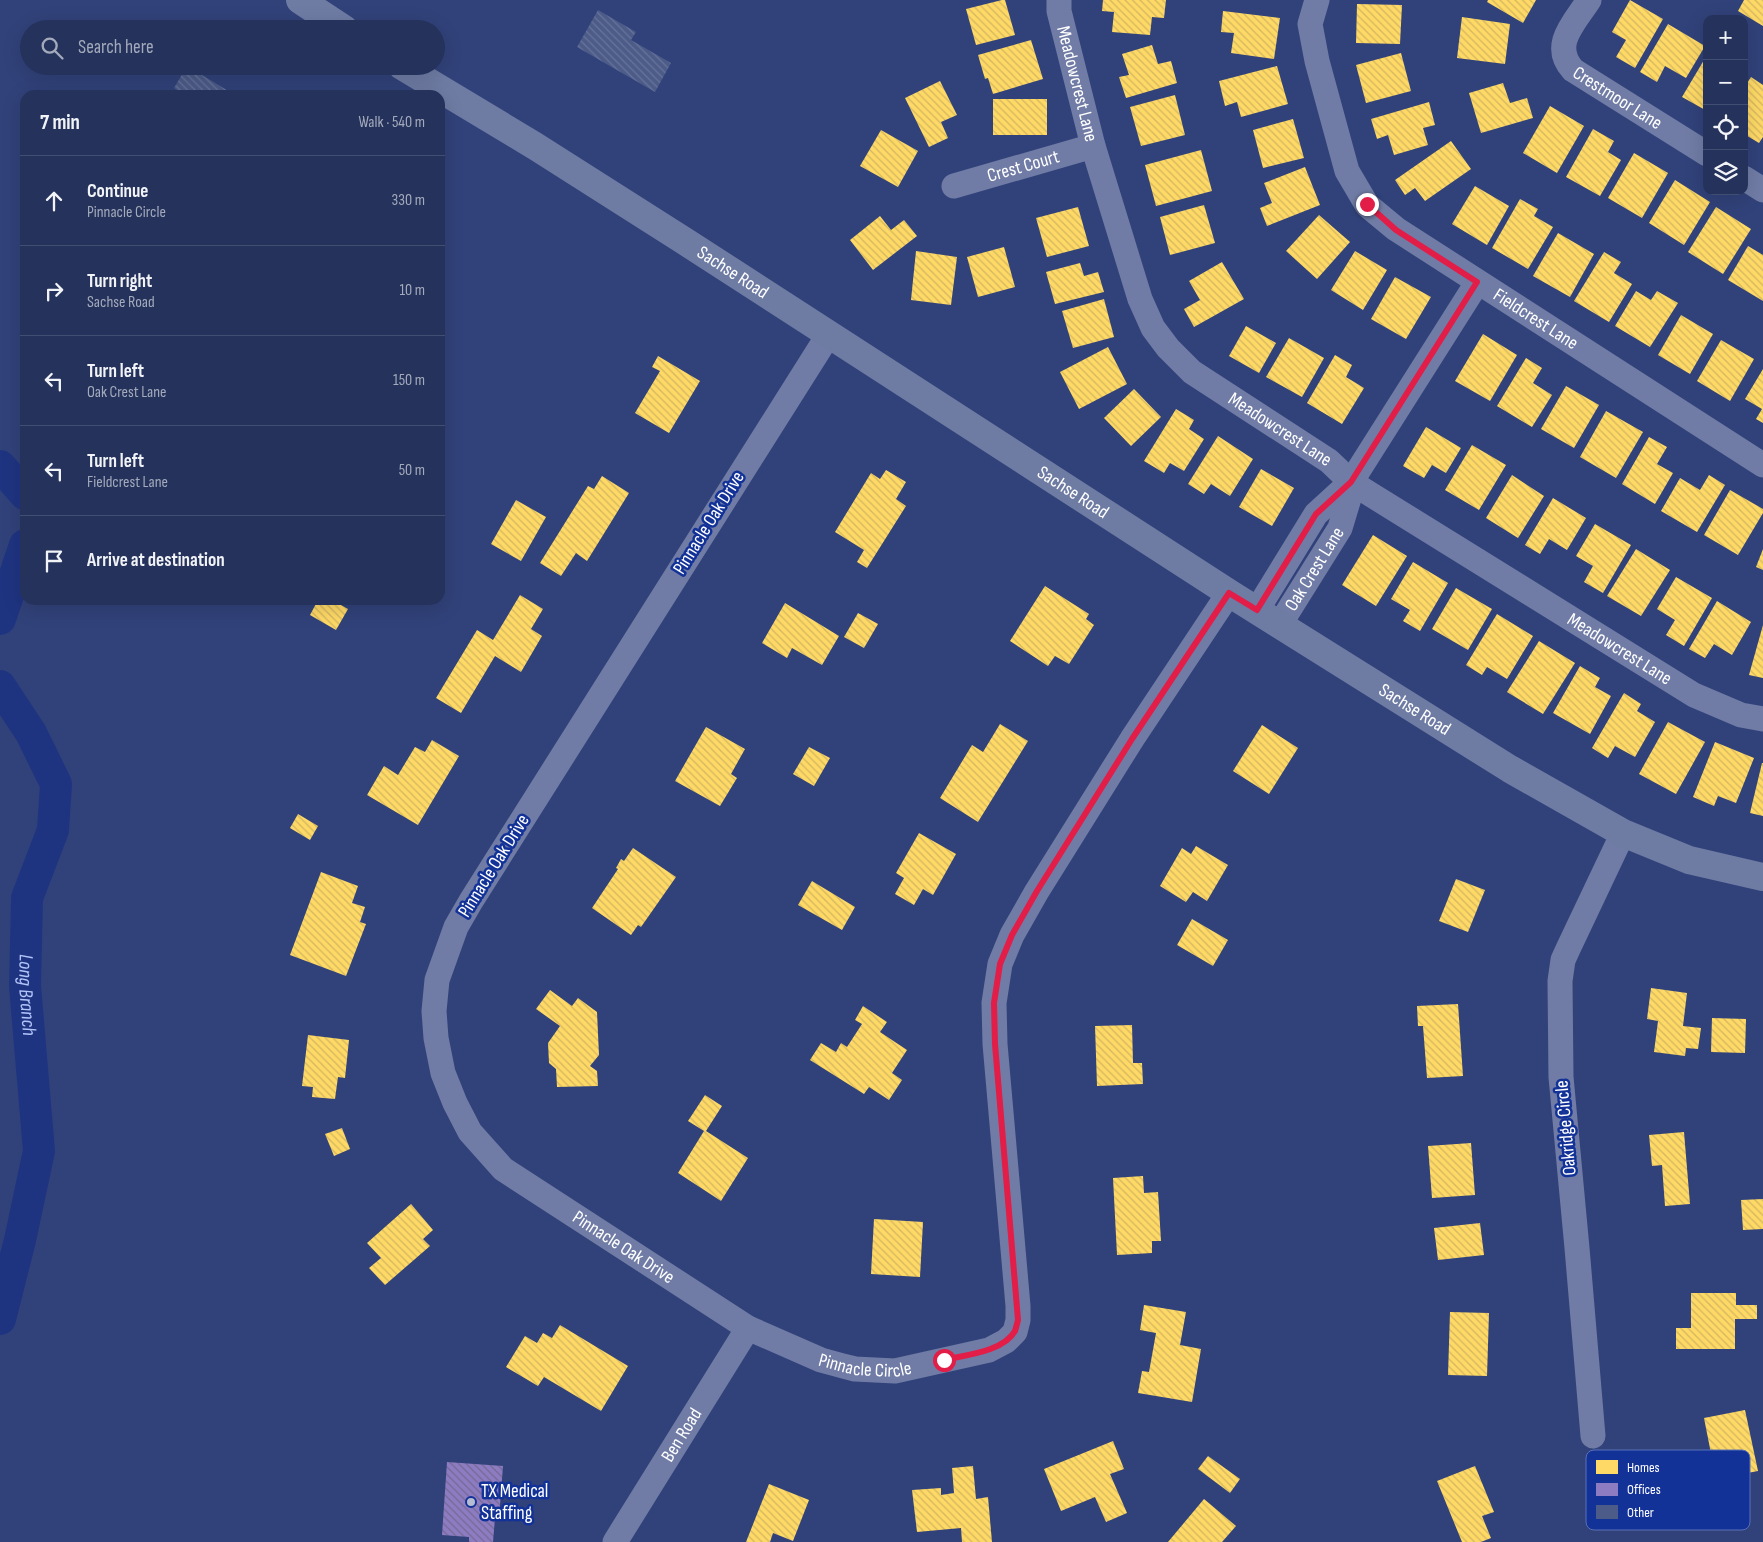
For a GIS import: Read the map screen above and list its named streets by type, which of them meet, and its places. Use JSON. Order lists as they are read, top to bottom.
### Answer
{
  "streets": {
    "main road": ["Sachse Road"],
    "street": [
      "Meadowcrest Lane",
      "Crestmoor Lane",
      "Crest Court",
      "Fieldcrest Lane",
      "Pinnacle Oak Drive",
      "Oak Crest Lane",
      "Oakridge Circle",
      "Pinnacle Circle",
      "Ben Road"
    ]
  },
  "crossings": [
    ["Meadowcrest Lane", "Crest Court"],
    ["Meadowcrest Lane", "Oak Crest Lane"],
    ["Sachse Road", "Pinnacle Oak Drive"],
    ["Sachse Road", "Oak Crest Lane"],
    ["Sachse Road", "Oakridge Circle"],
    ["Sachse Road", "Pinnacle Circle"],
    ["Fieldcrest Lane", "Oak Crest Lane"],
    ["Pinnacle Oak Drive", "Pinnacle Circle"],
    ["Pinnacle Oak Drive", "Ben Road"],
    ["Pinnacle Circle", "Ben Road"]
  ],
  "water": ["Long Branch"],
  "places": ["TX Medical Staffing"],
  "legend": ["Homes", "Offices", "Other"],
  "page": {
    "map_buttons": ["+", "−"],
    "search": "Search here",
    "heading": ["7 min", "Walk · 540 m"],
    "list": [
      ["Continue", "Pinnacle Circle", "330 m"],
      ["Turn right", "Sachse Road", "10 m"],
      ["Turn left", "Oak Crest Lane", "150 m"],
      ["Turn left", "Fieldcrest Lane", "50 m"],
      "Arrive at destination"
    ]
  }
}
